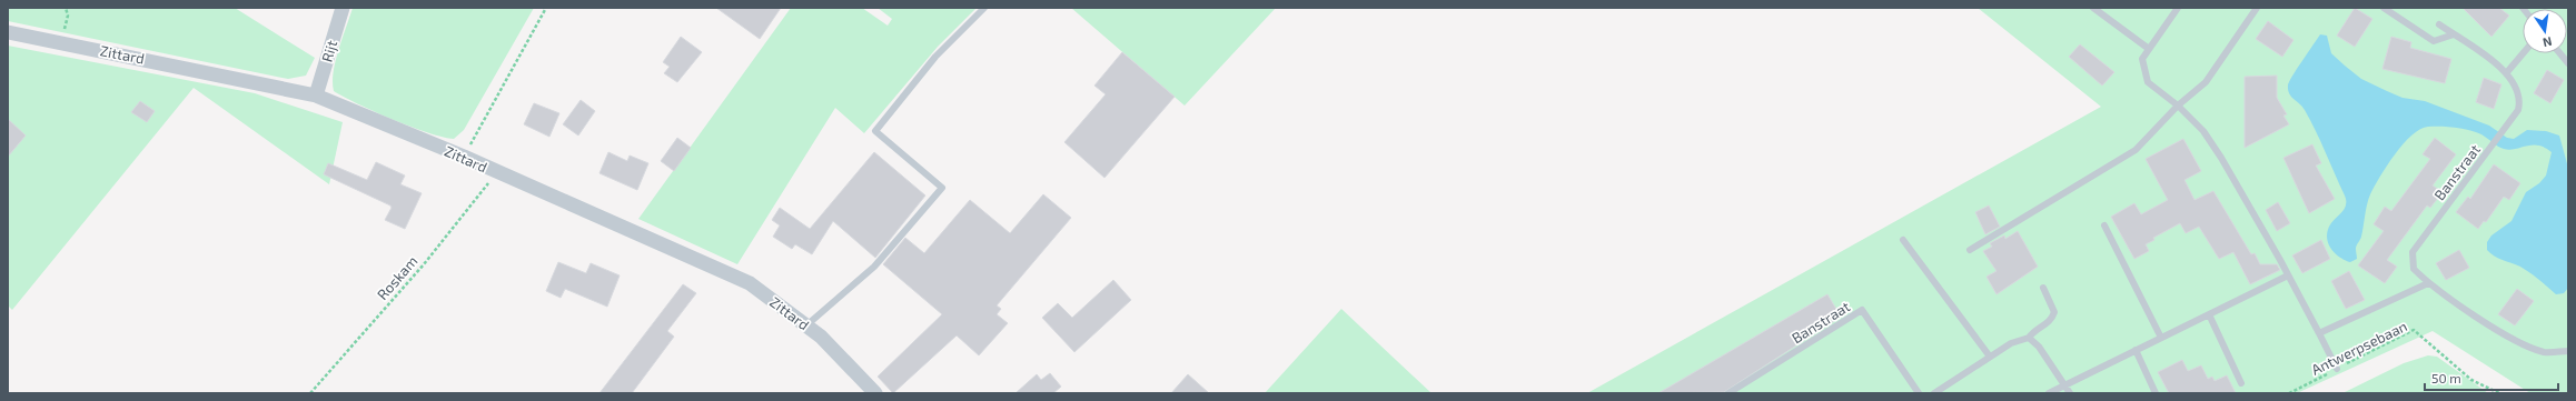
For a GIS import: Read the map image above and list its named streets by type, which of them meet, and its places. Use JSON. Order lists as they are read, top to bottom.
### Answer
{
  "streets": {
    "street": ["Rijt", "Zittard"],
    "lane": ["Banstraat"],
    "path": ["Roskam", "Antwerpsebaan"]
  },
  "crossings": [
    ["Rijt", "Zittard"],
    ["Zittard", "Roskam"]
  ],
  "scale_bar": "50 m",
  "north": "bottom"
}
